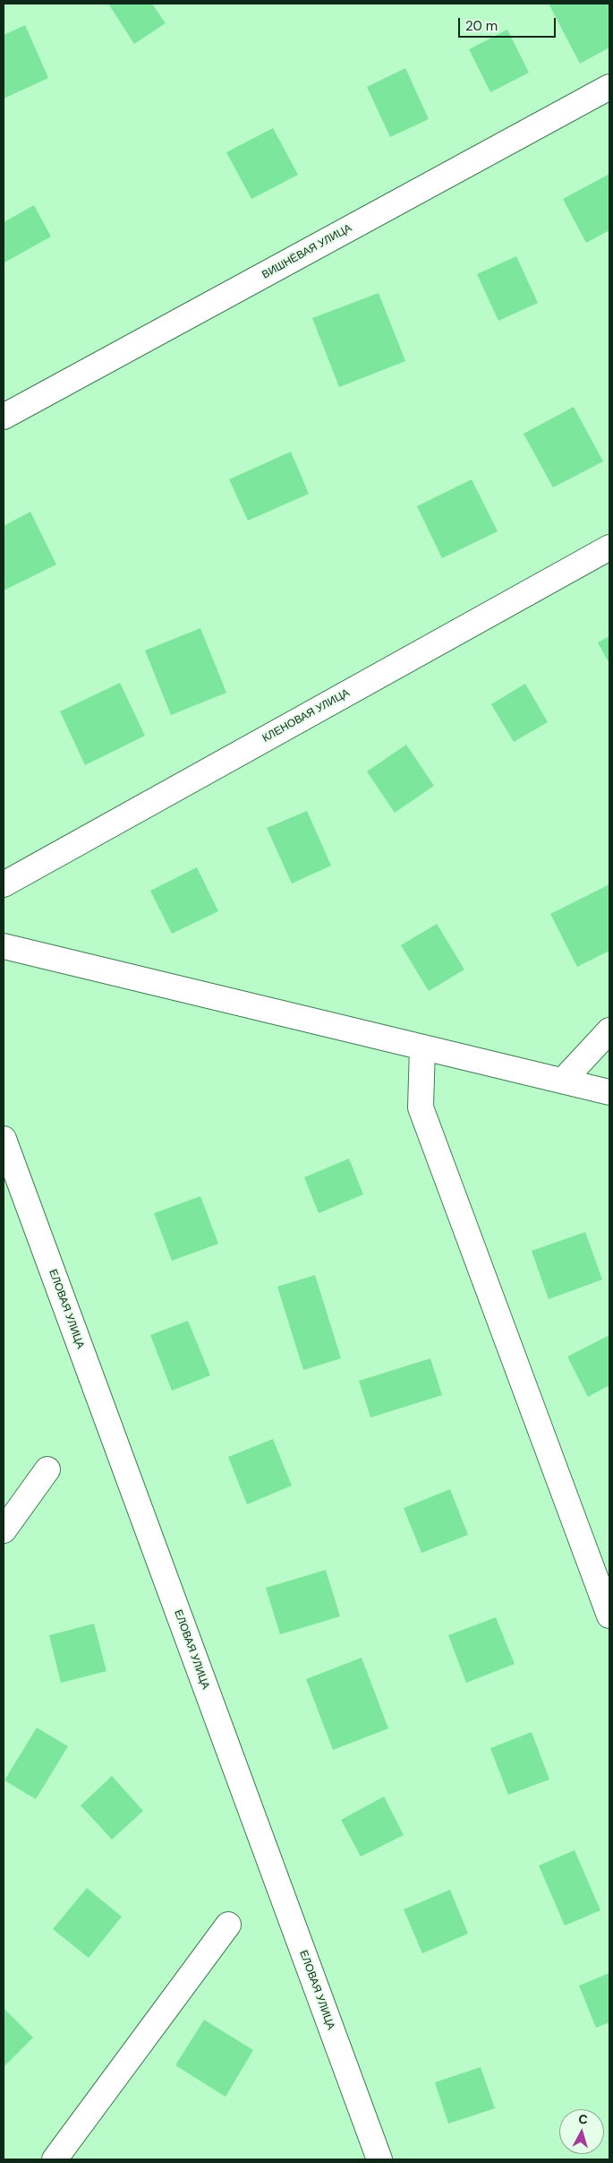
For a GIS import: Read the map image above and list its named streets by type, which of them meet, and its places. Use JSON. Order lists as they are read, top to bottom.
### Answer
{
  "streets": {
    "street": ["ВИШНЁВАЯ УЛИЦА", "КЛЕНОВАЯ УЛИЦА", "ЕЛОВАЯ УЛИЦА"]
  },
  "scale_bar": "20 m",
  "north": "top"
}
